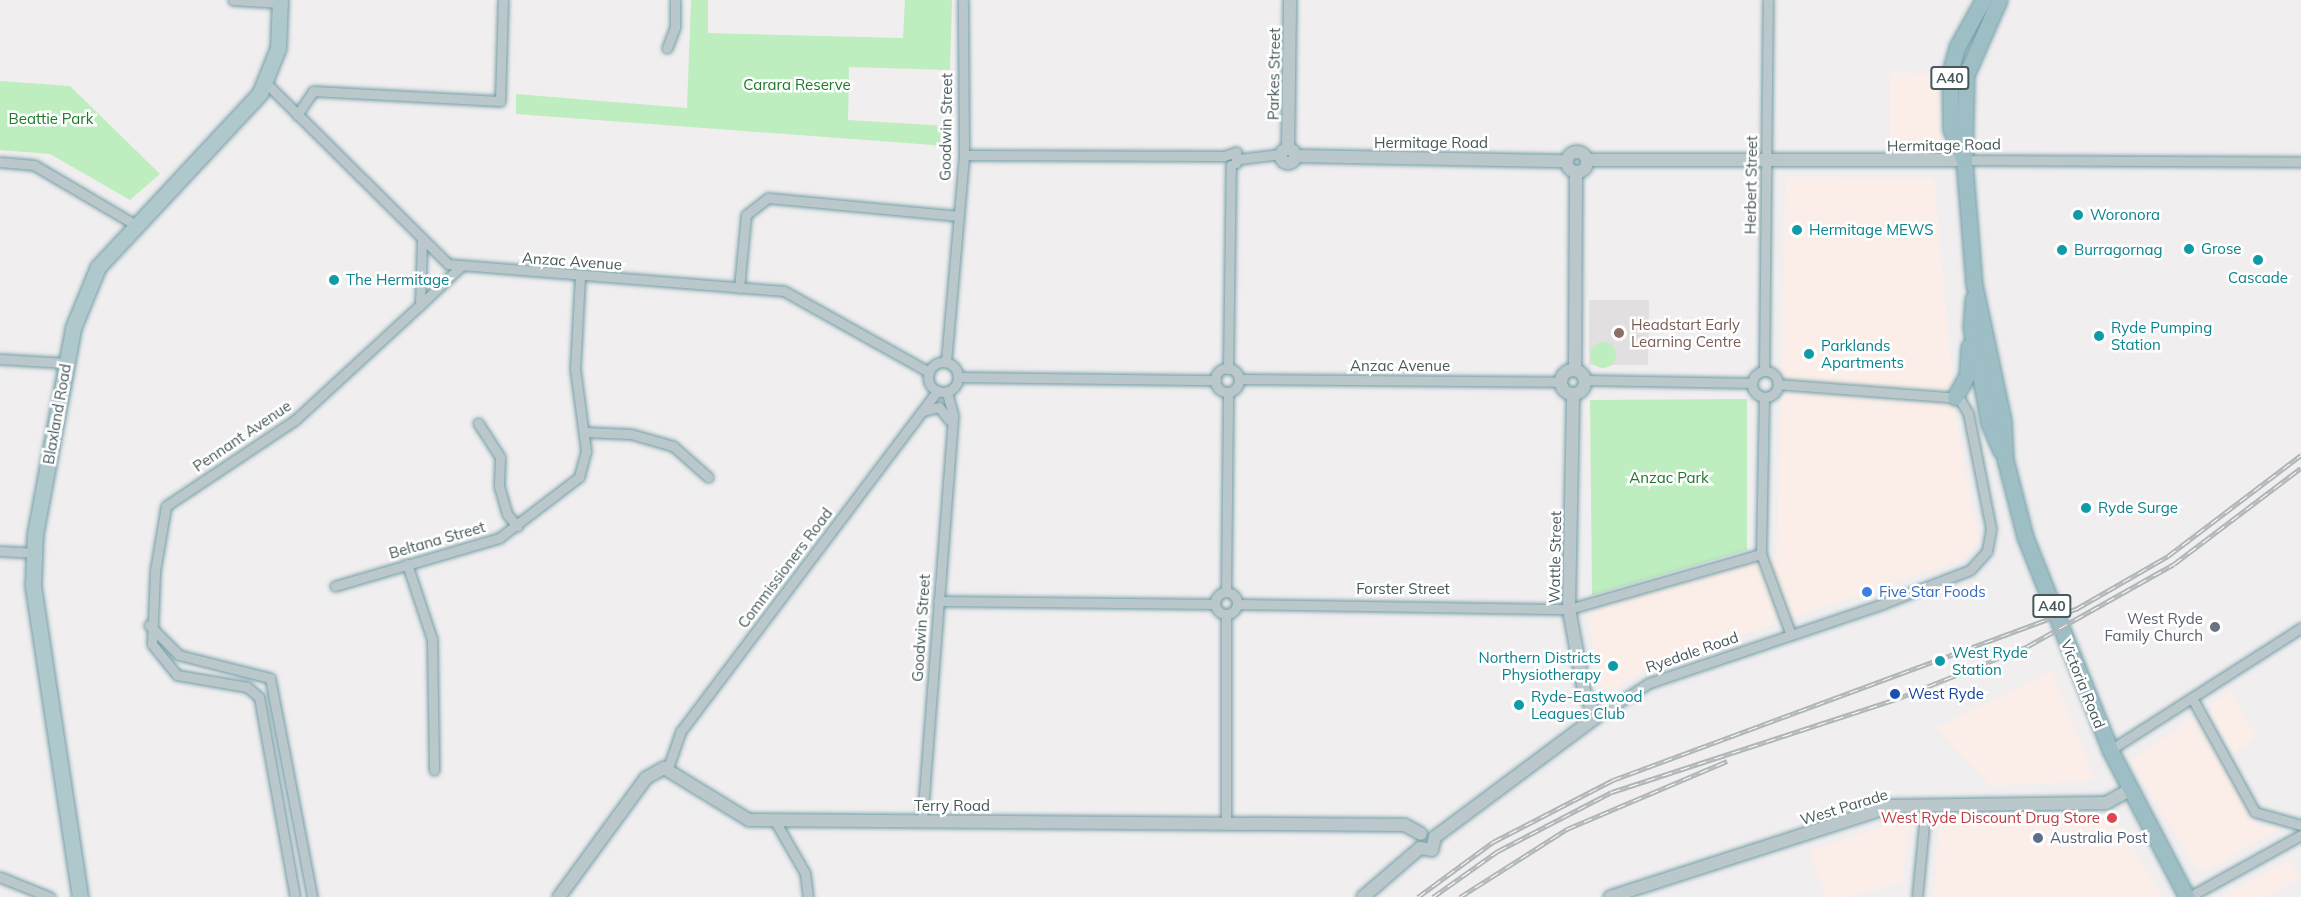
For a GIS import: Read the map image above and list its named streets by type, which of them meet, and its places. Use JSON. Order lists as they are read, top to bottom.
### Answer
{
  "streets": {
    "highway": ["A40", "Victoria Road"],
    "main road": ["Blaxland Road"],
    "street": [
      "Parkes Street",
      "Goodwin Street",
      "Hermitage Road",
      "Herbert Street",
      "Anzac Avenue",
      "Pennant Avenue",
      "Beltana Street",
      "Wattle Street",
      "Commissioners Road",
      "Forster Street",
      "Ryedale Road",
      "Terry Road",
      "West Parade"
    ]
  },
  "crossings": [
    ["Parkes Street", "Hermitage Road"],
    ["Goodwin Street", "Anzac Avenue"],
    ["Goodwin Street", "Commissioners Road"],
    ["Goodwin Street", "Terry Road"],
    ["Hermitage Road", "Herbert Street"],
    ["Hermitage Road", "Victoria Road"],
    ["Anzac Avenue", "Blaxland Road"],
    ["Anzac Avenue", "Pennant Avenue"],
    ["Anzac Avenue", "Beltana Street"],
    ["Wattle Street", "Forster Street"],
    ["Wattle Street", "Ryedale Road"],
    ["Commissioners Road", "Terry Road"],
    ["Ryedale Road", "Terry Road"],
    ["Victoria Road", "West Parade"]
  ],
  "parks": ["Carara Reserve", "Beattie Park", "Anzac Park"],
  "places": [
    "Woronora",
    "Hermitage MEWS",
    "Grose",
    "Burragornag",
    "Cascade",
    "The Hermitage",
    "Headstart Early Learning Centre",
    "Ryde Pumping Station",
    "Parklands Apartments",
    "Ryde Surge",
    "Five Star Foods",
    "West Ryde Family Church",
    "West Ryde Station",
    "Northern Districts Physiotherapy",
    "West Ryde",
    "Ryde-Eastwood Leagues Club",
    "West Ryde Discount Drug Store",
    "Australia Post"
  ]
}
